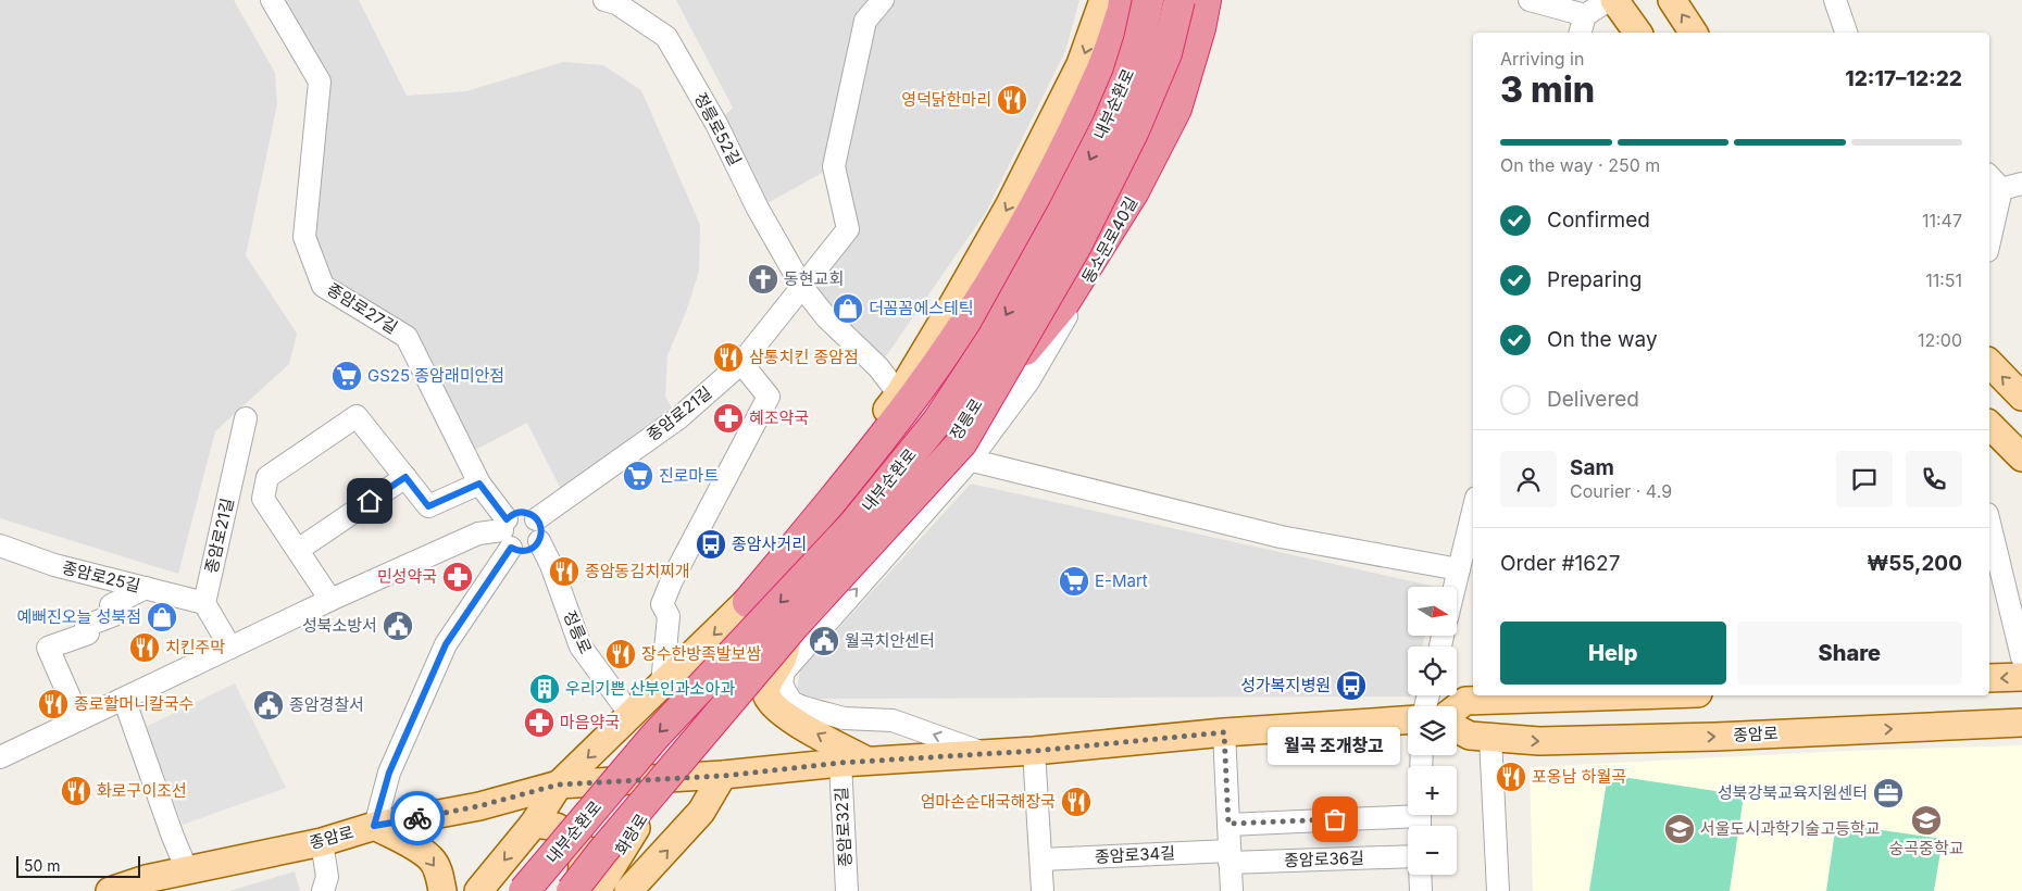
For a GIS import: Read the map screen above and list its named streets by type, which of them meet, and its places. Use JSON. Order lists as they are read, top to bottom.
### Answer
{
  "streets": {
    "highway": ["내부순환로"],
    "main road": ["정릉로", "종암로", "화랑로"],
    "street": [
      "정릉로52길",
      "동소문로40길",
      "종암로27길",
      "종암로21길",
      "종암로25길",
      "종암로32길",
      "종암로34길",
      "종암로36길"
    ]
  },
  "crossings": [
    ["정릉로52길", "종암로21길"],
    ["동소문로40길", "종암로"],
    ["종암로27길", "종암로21길"],
    ["종암로27길", "정릉로"],
    ["종암로21길", "정릉로"],
    ["종암로21길", "종암로25길"],
    ["정릉로", "종암로"],
    ["정릉로", "화랑로"],
    ["종암로", "종암로32길"],
    ["종암로", "화랑로"],
    ["종암로34길", "종암로36길"]
  ],
  "places": {
    "restaurant": [
      "영덕닭한마리",
      "삼통치킨 종암점",
      "종암동김치찌개",
      "치킨주막",
      "장수한방족발보쌈",
      "종로할머니칼국수",
      "포옹남 하월곡",
      "화로구이조선",
      "엄마손순대국해장국"
    ],
    "church": ["동현교회"],
    "shop": ["더꼼꼼에스테틱", "예뻐진오늘 성북점"],
    "supermarket": ["GS25 종암래미안점", "진로마트", "E-Mart"],
    "pharmacy": ["혜조약국", "민성약국", "마음약국"],
    "bus stop": ["종암사거리", "성가복지병원"],
    "public building": ["성북소방서", "월곡치안센터", "종암경찰서"],
    "building": ["우리기쁜 산부인과소아과"],
    "office": ["성북강북교육지원센터"],
    "other": ["월곡 조개창고"],
    "school or university": ["숭곡중학교", "서울도시과학기술고등학교"]
  },
  "scale_bar": "50 m",
  "north": "right",
  "page": {
    "heading": ["3 min", "Arriving in", "12:17–12:22"],
    "panel": [
      "Sam",
      "Courier · 4.9",
      "Order #1627",
      "₩55,200"
    ],
    "bar": "On the way · 250 m",
    "list": [
      ["Confirmed", "11:47"],
      ["Preparing", "11:51"],
      ["On the way", "12:00"],
      "Delivered"
    ],
    "map_buttons": ["+", "−"],
    "buttons": ["Help", "Share"],
    "bubble": "월곡 조개창고",
    "scale": "50 m"
  }
}
